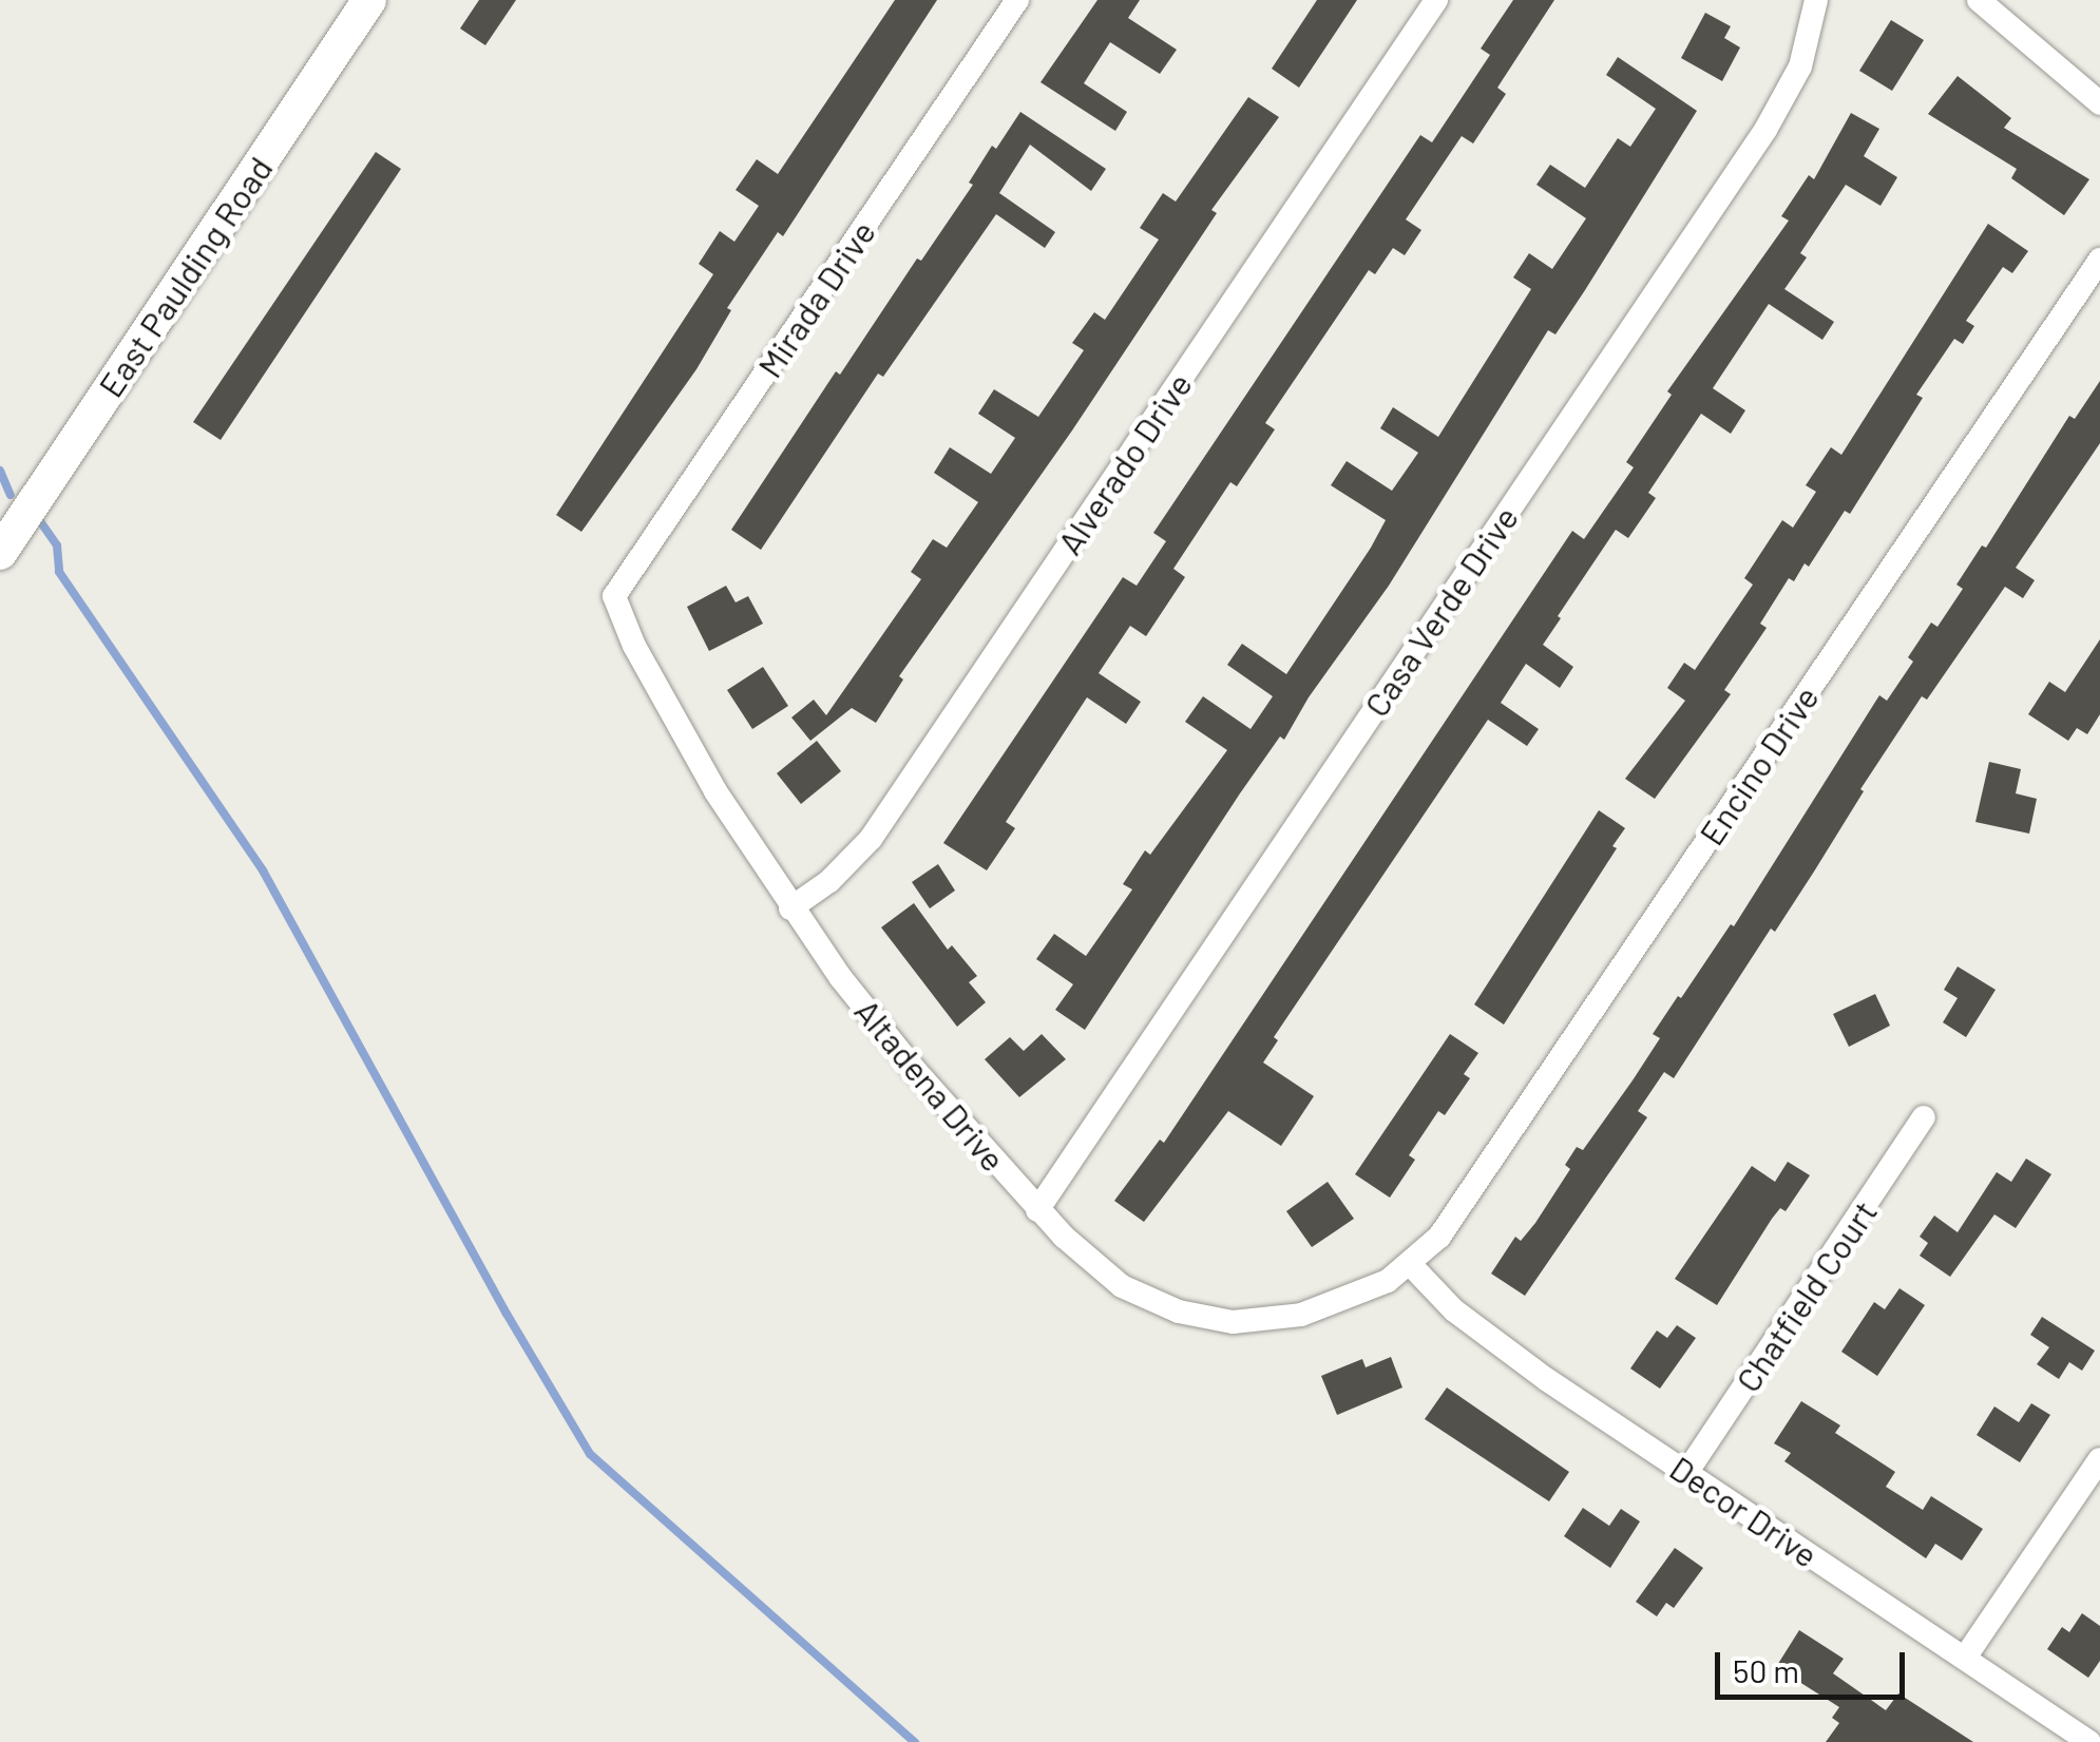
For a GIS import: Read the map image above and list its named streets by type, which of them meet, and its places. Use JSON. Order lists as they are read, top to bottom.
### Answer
{
  "streets": {
    "main road": ["East Paulding Road"],
    "street": [
      "Mirada Drive",
      "Alverado Drive",
      "Casa Verde Drive",
      "Encino Drive",
      "Altadena Drive",
      "Chatfield Court",
      "Decor Drive"
    ]
  },
  "crossings": [
    ["Mirada Drive", "Altadena Drive"],
    ["Alverado Drive", "Altadena Drive"],
    ["Casa Verde Drive", "Altadena Drive"],
    ["Encino Drive", "Altadena Drive"],
    ["Encino Drive", "Decor Drive"],
    ["Altadena Drive", "Decor Drive"],
    ["Chatfield Court", "Decor Drive"]
  ],
  "scale_bar": "50 m"
}
